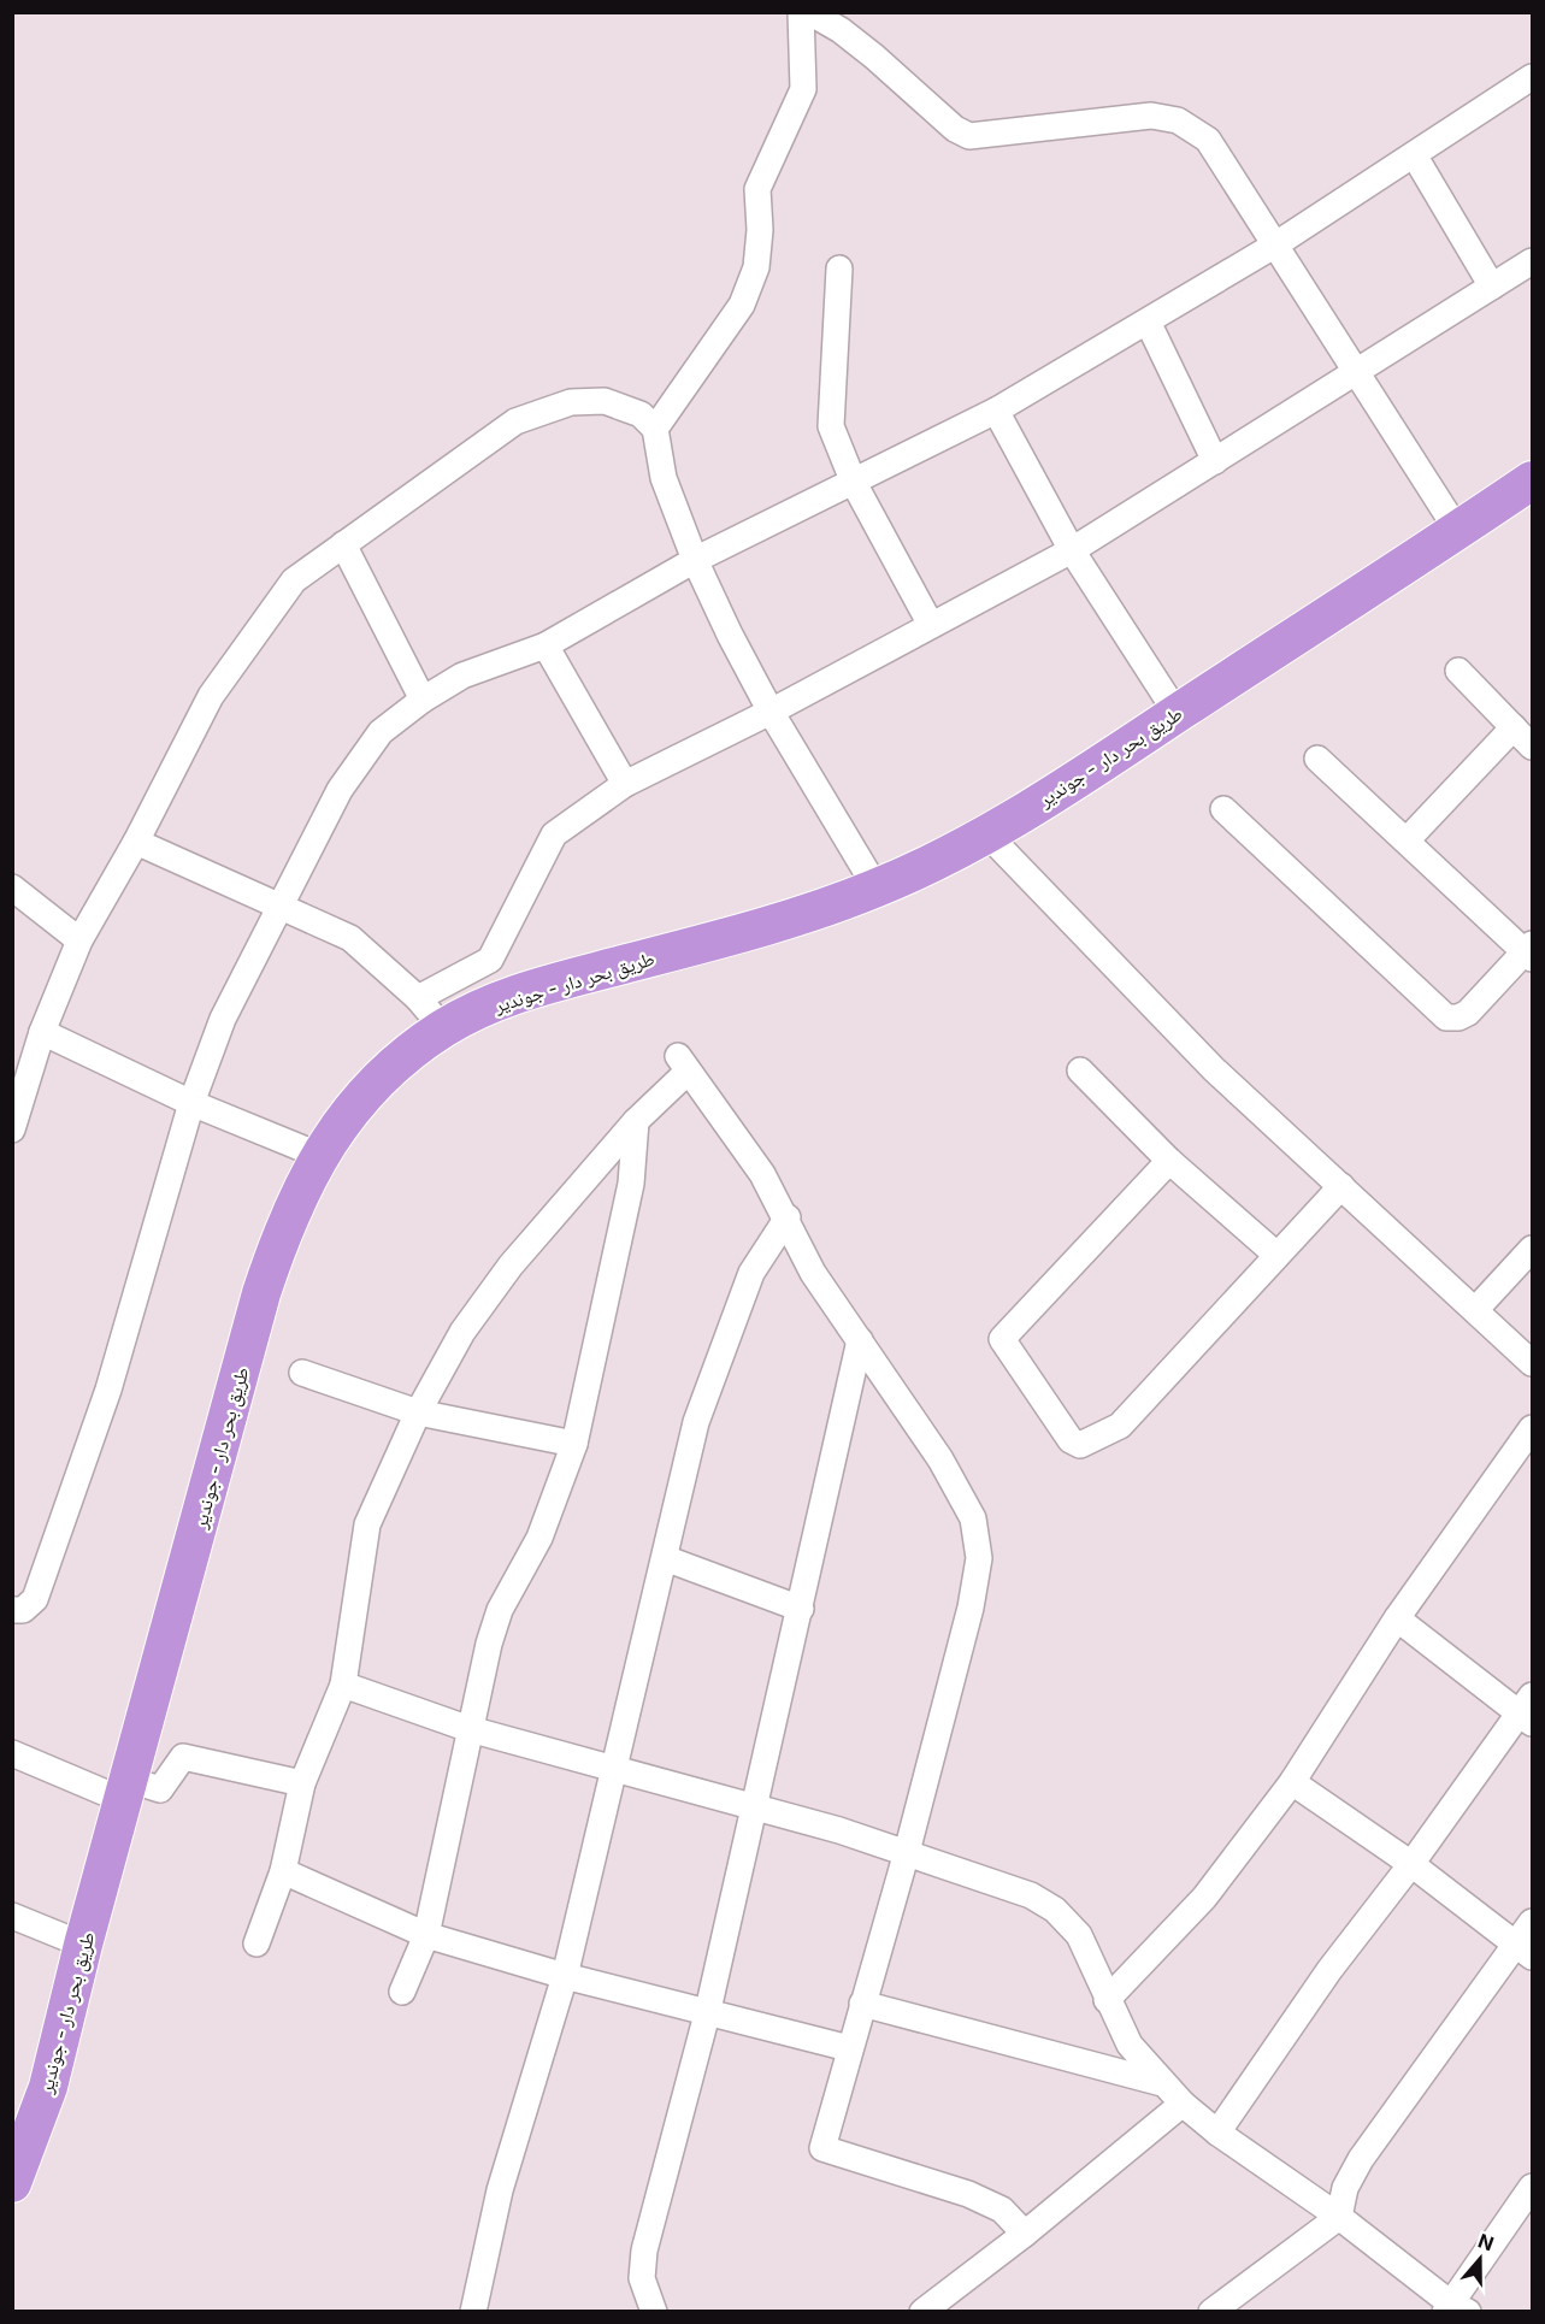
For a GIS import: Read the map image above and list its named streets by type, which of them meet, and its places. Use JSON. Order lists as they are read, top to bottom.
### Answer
{
  "streets": {
    "highway": ["طريق بحر دار - جوندير"]
  },
  "north": "top"
}
